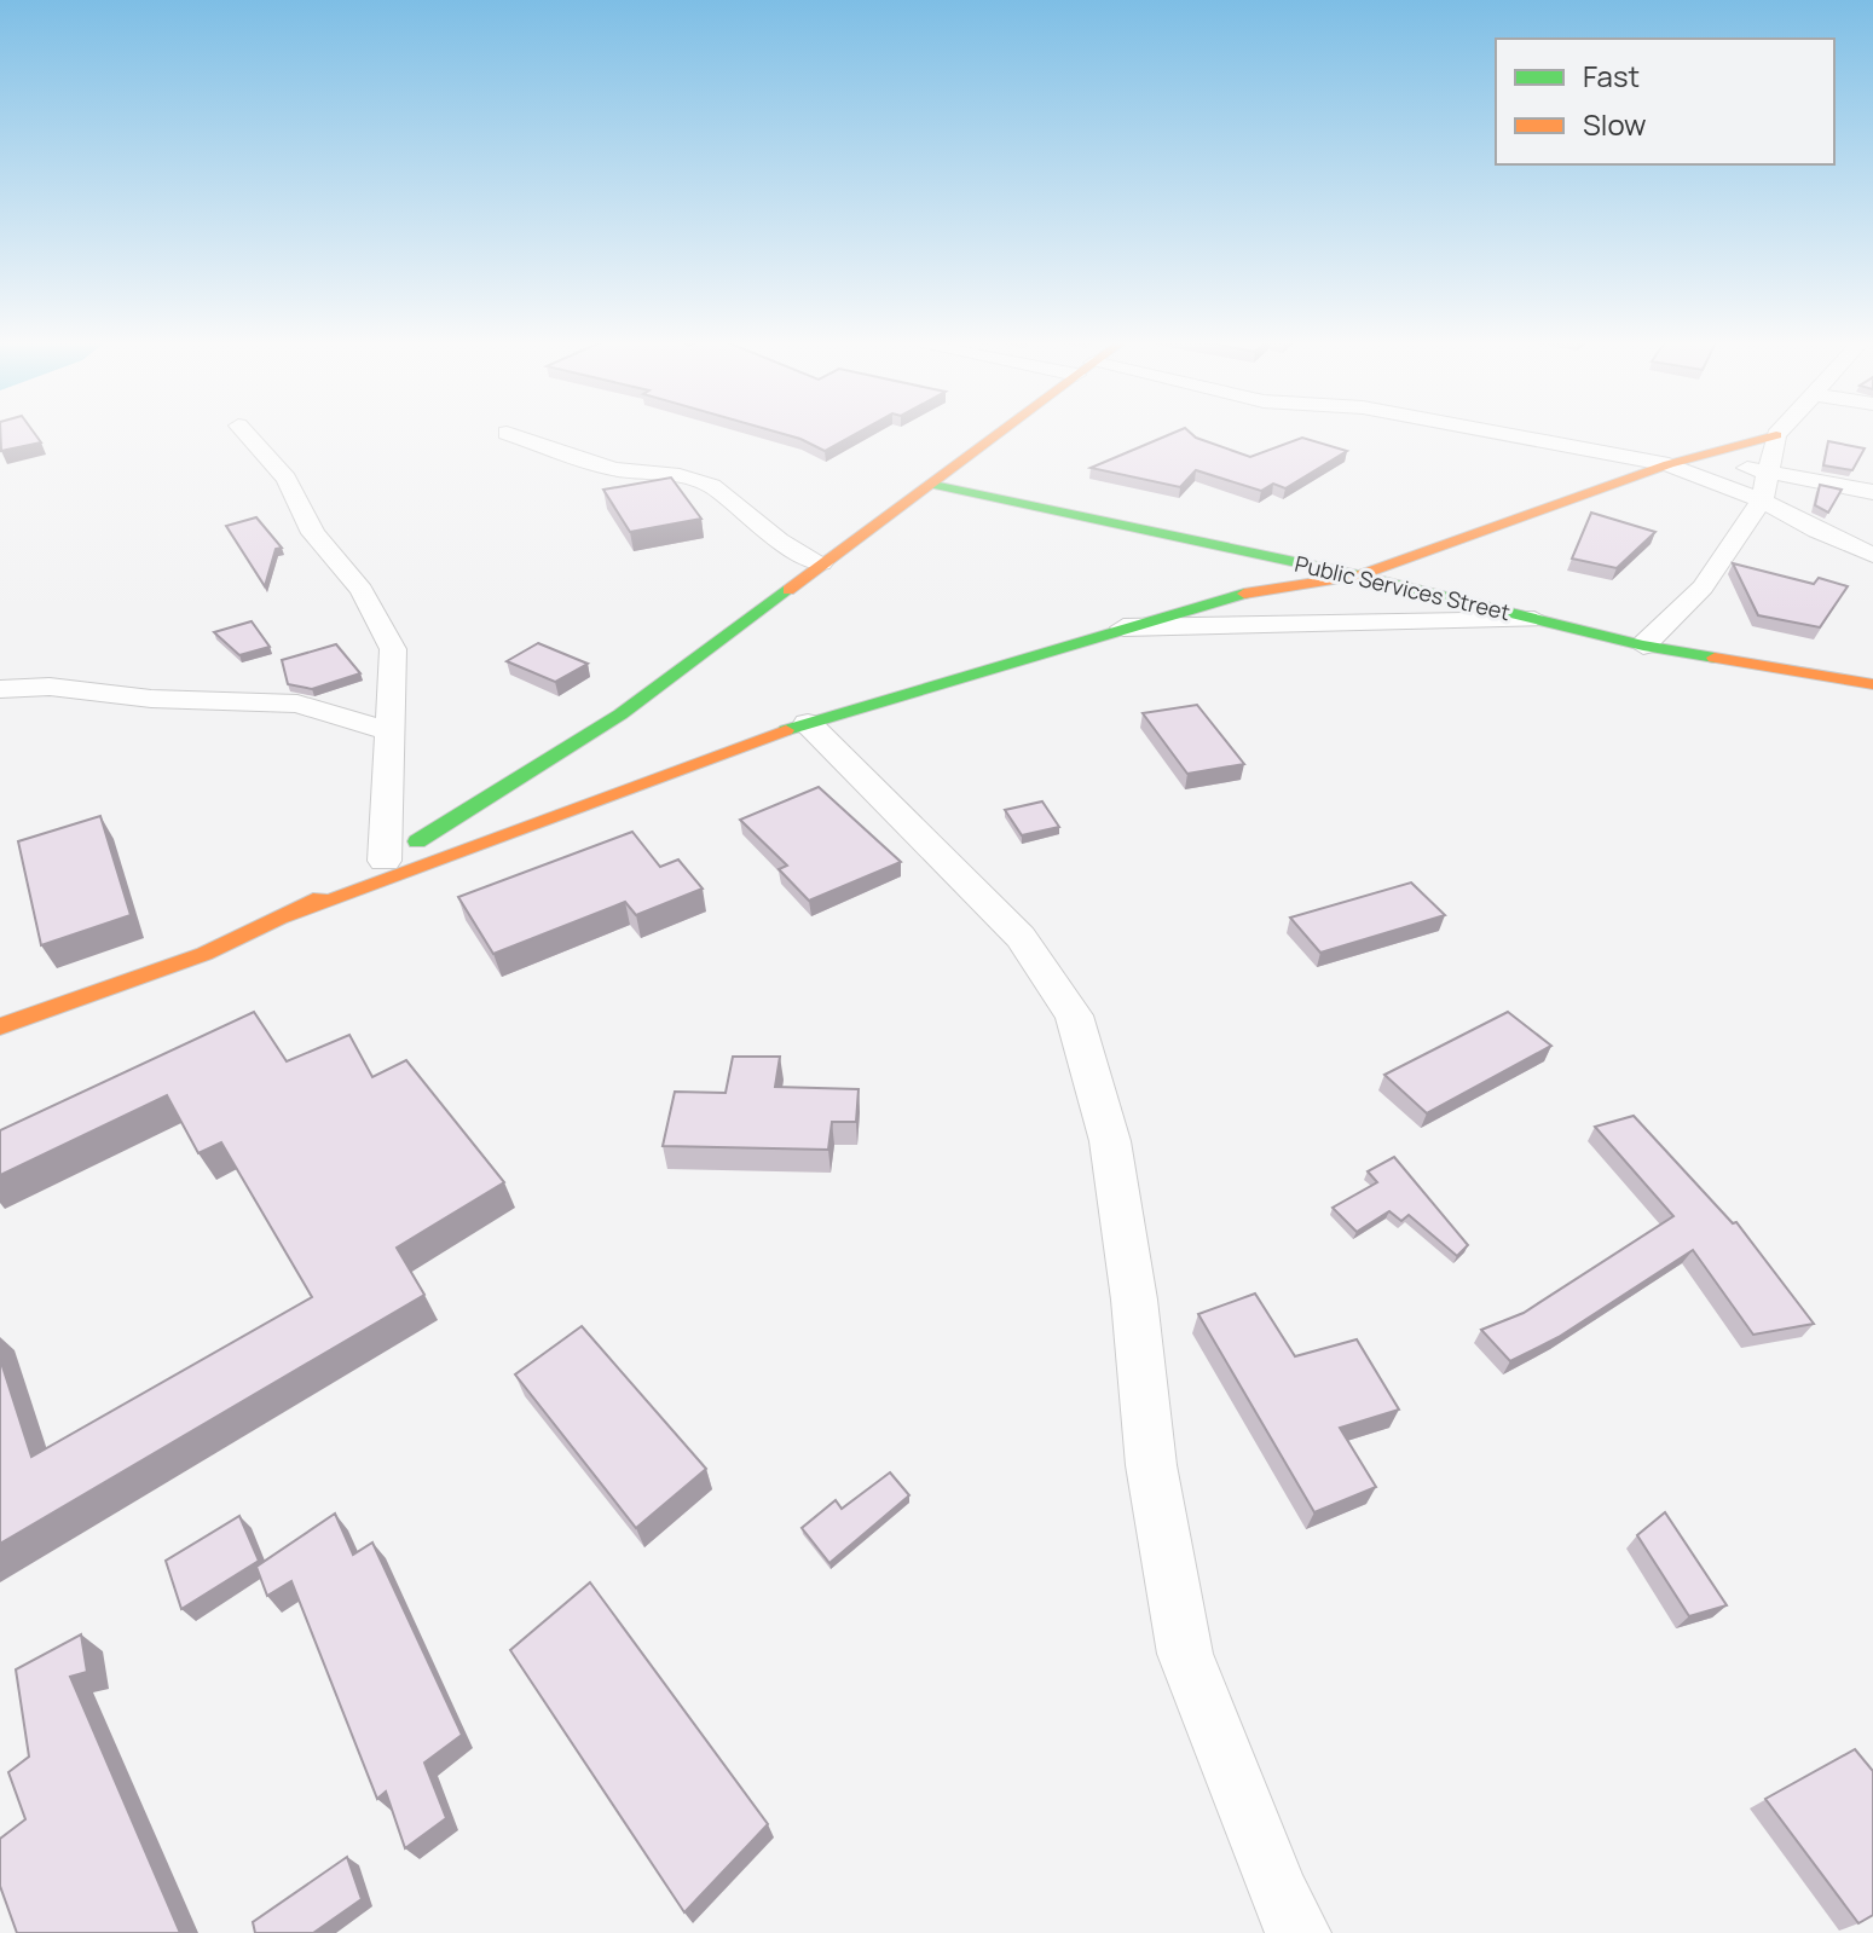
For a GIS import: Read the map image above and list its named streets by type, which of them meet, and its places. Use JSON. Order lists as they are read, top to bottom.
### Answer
{
  "streets": {
    "street": ["Public Services Street"]
  },
  "legend": ["Fast", "Slow"]
}
